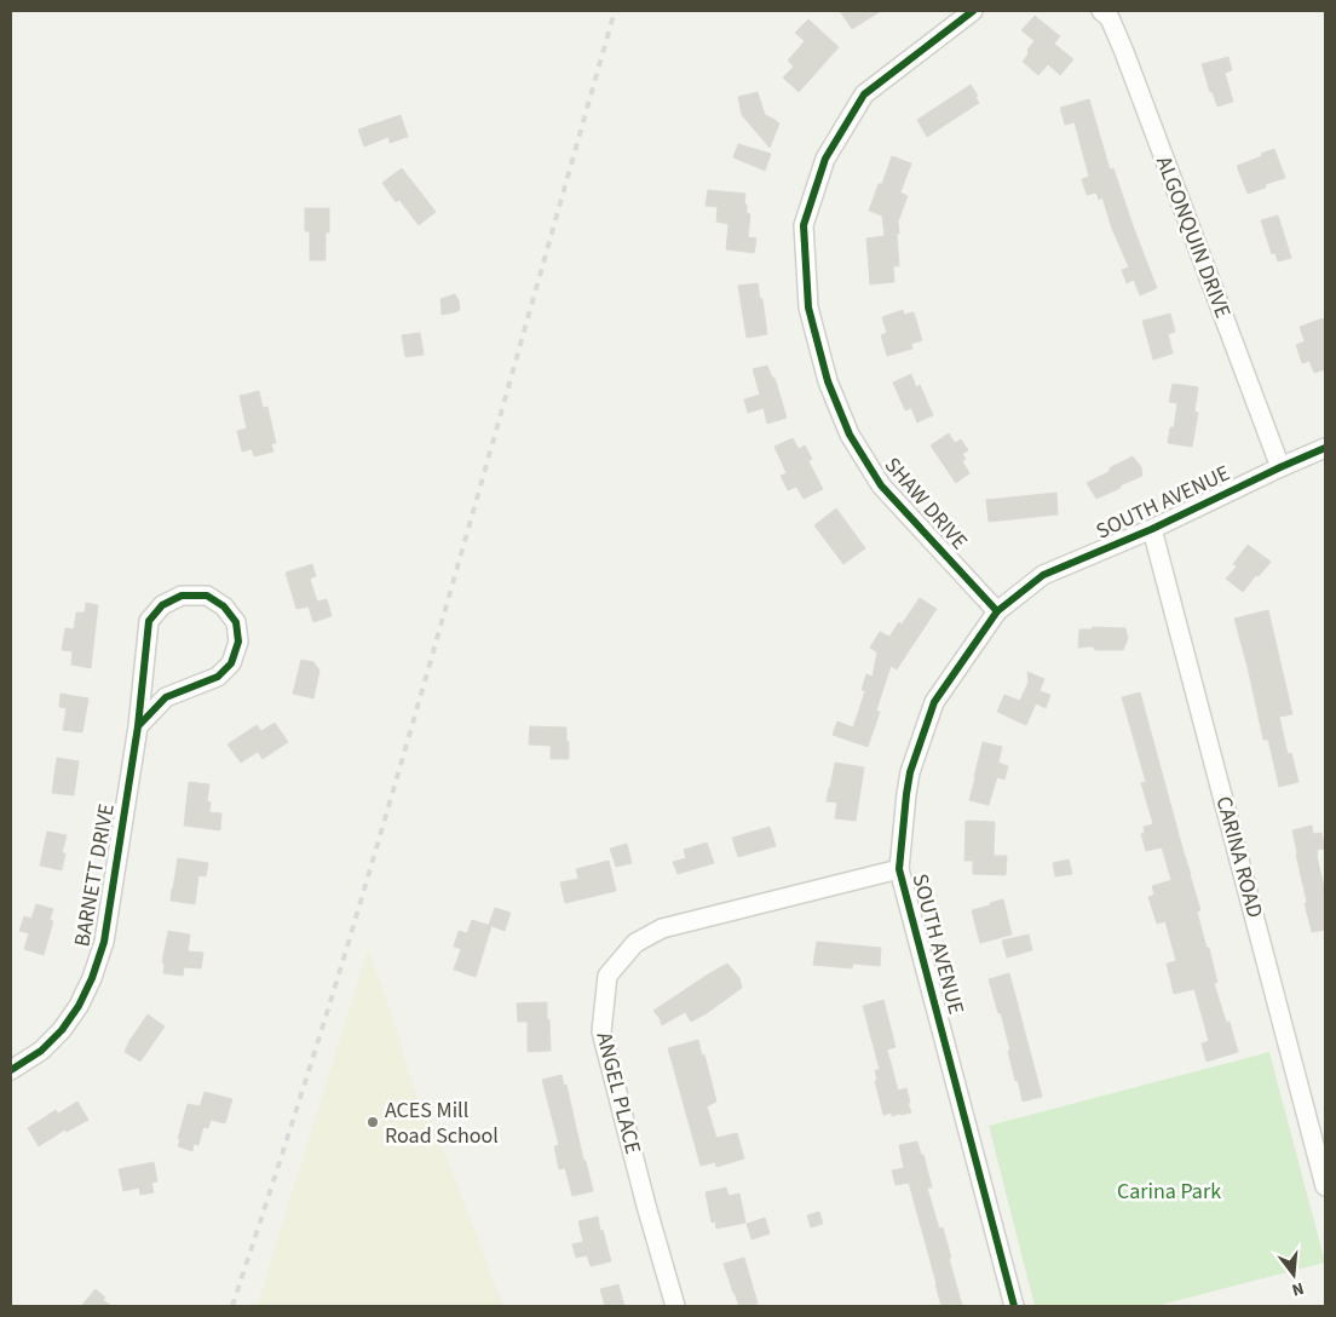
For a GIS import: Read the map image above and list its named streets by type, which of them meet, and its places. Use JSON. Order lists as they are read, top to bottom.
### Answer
{
  "streets": {
    "street": [
      "ALGONQUIN DRIVE",
      "SOUTH AVENUE",
      "SHAW DRIVE",
      "CARINA ROAD",
      "BARNETT DRIVE",
      "ANGEL PLACE"
    ]
  },
  "crossings": [
    ["ALGONQUIN DRIVE", "SOUTH AVENUE"],
    ["SOUTH AVENUE", "SHAW DRIVE"],
    ["SOUTH AVENUE", "CARINA ROAD"],
    ["SOUTH AVENUE", "ANGEL PLACE"]
  ],
  "parks": ["Carina Park"],
  "places": ["ACES Mill Road School"],
  "north": "bottom"
}
